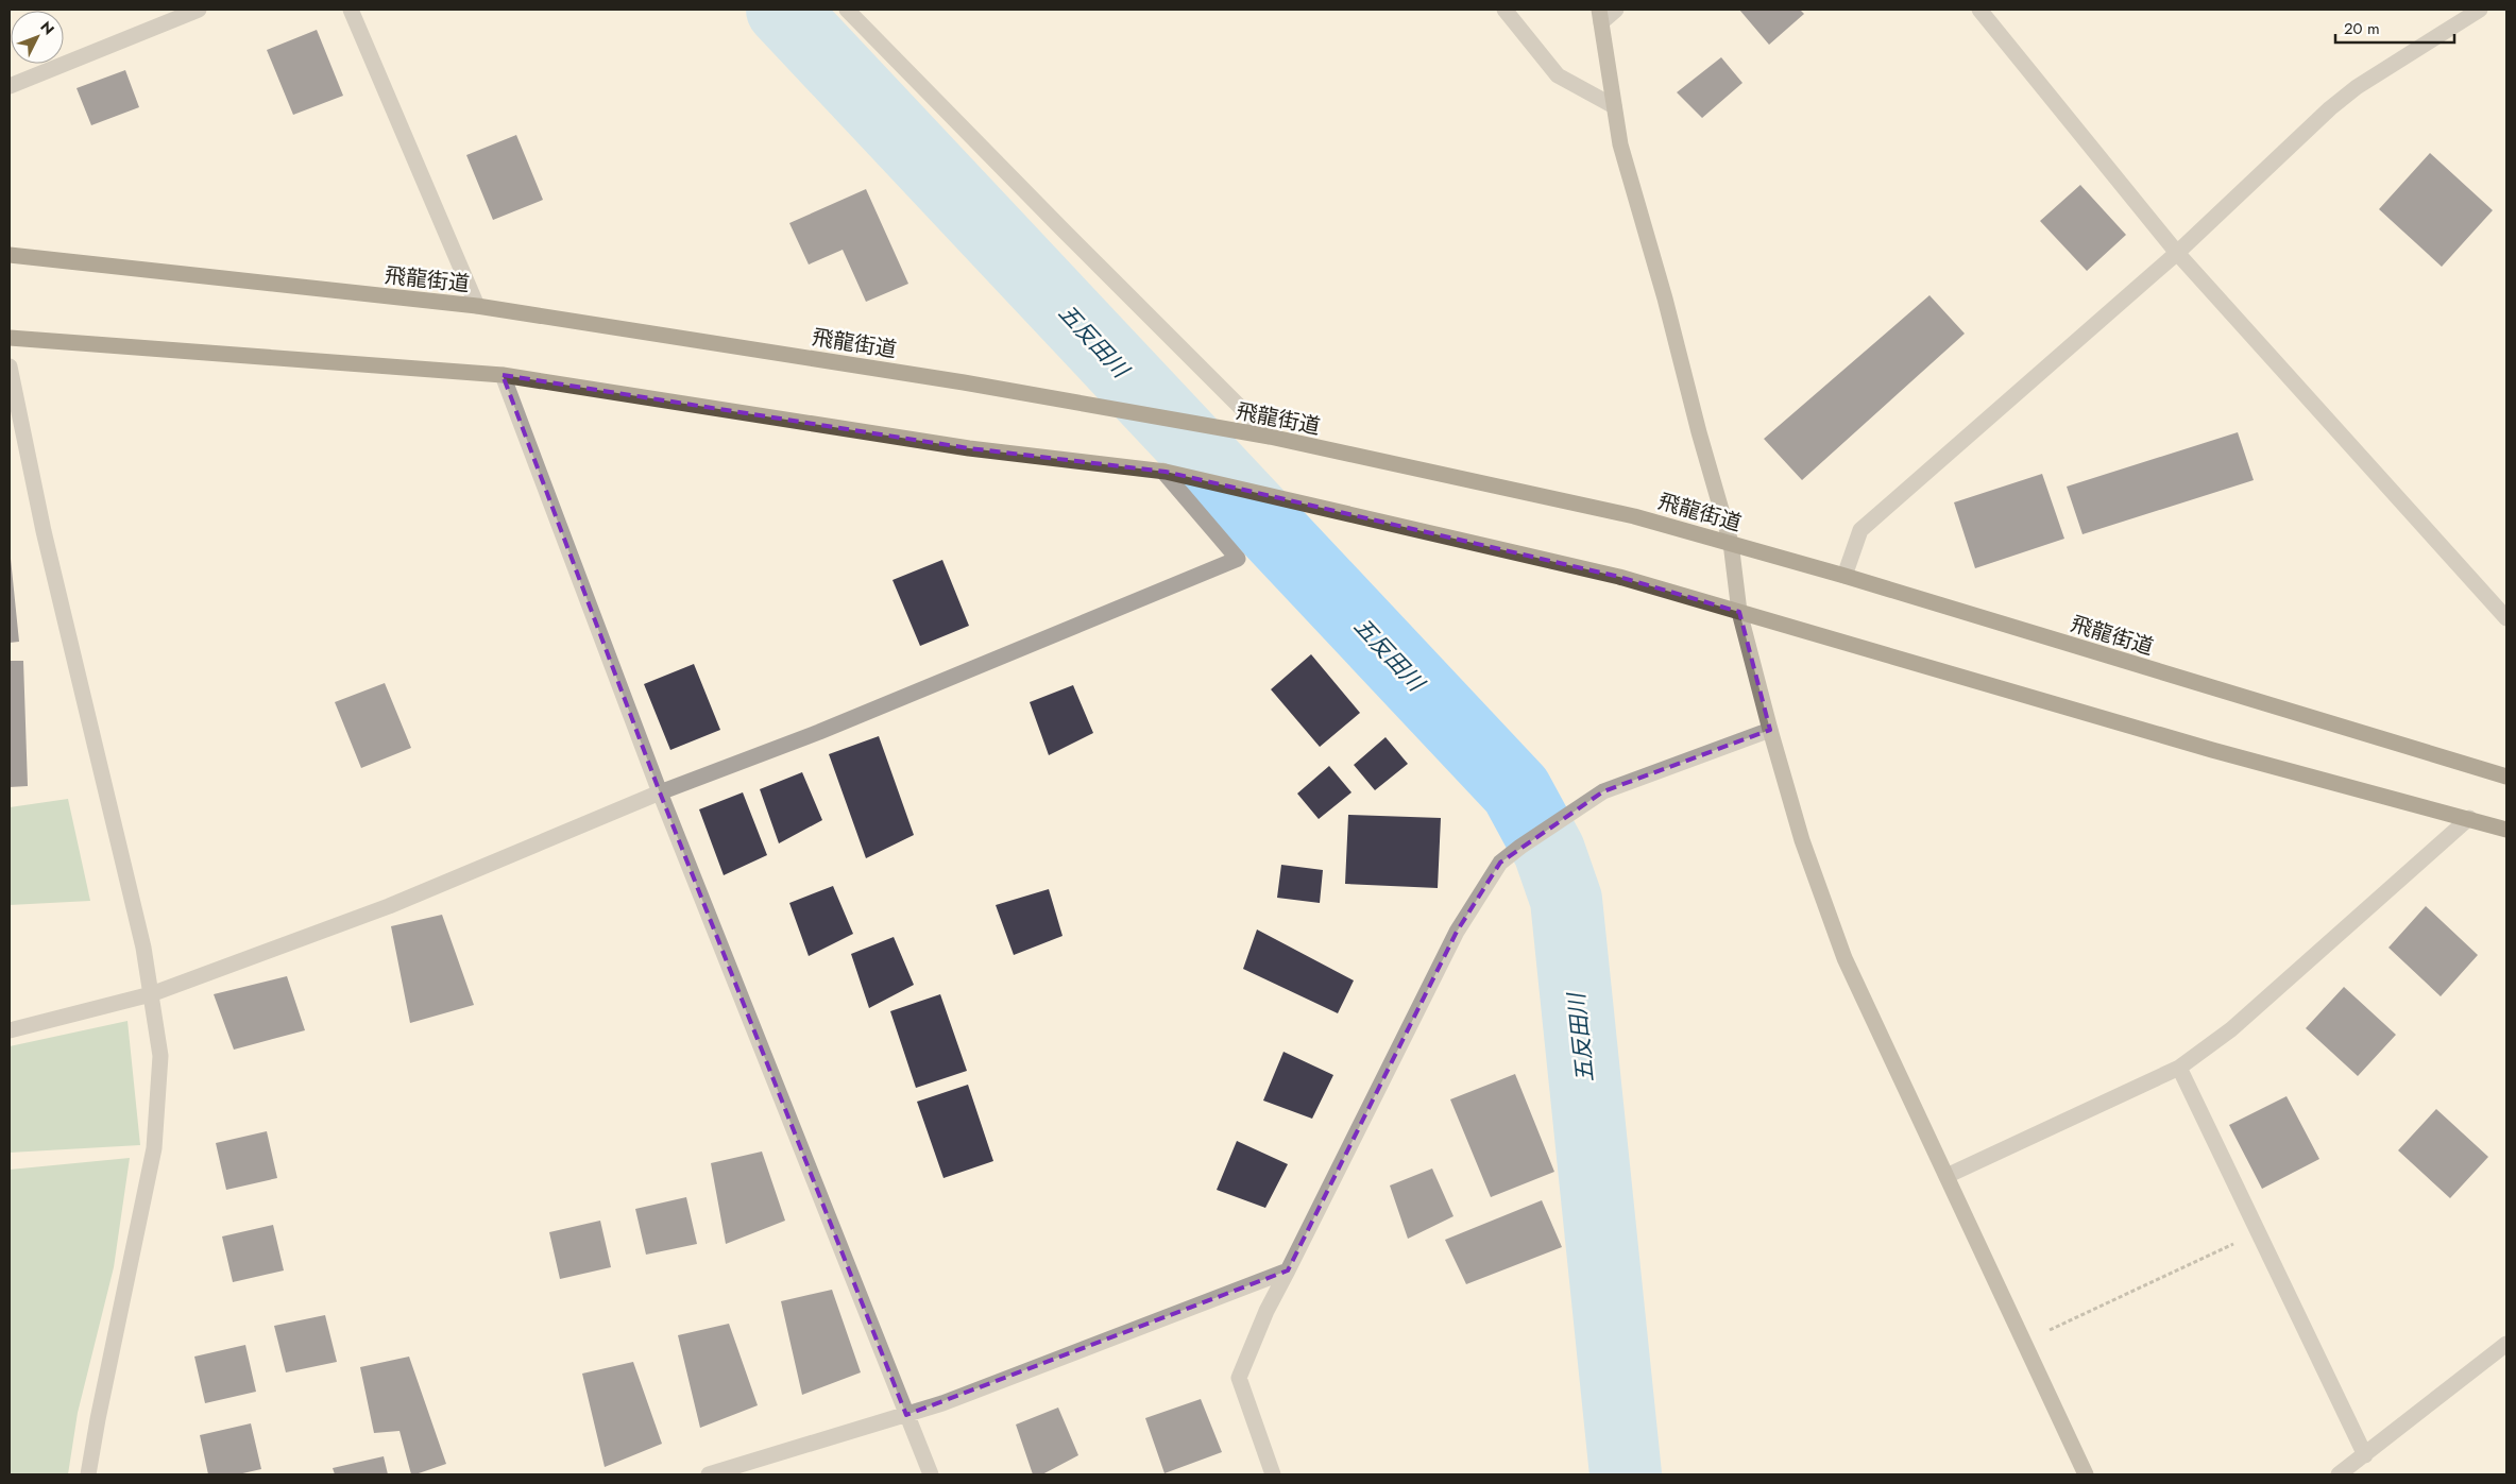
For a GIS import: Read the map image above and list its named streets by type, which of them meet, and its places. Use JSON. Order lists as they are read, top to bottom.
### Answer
{
  "streets": {
    "highway": ["飛龍街道"]
  },
  "water": ["五反田川"],
  "scale_bar": "20 m",
  "north": "top right"
}
